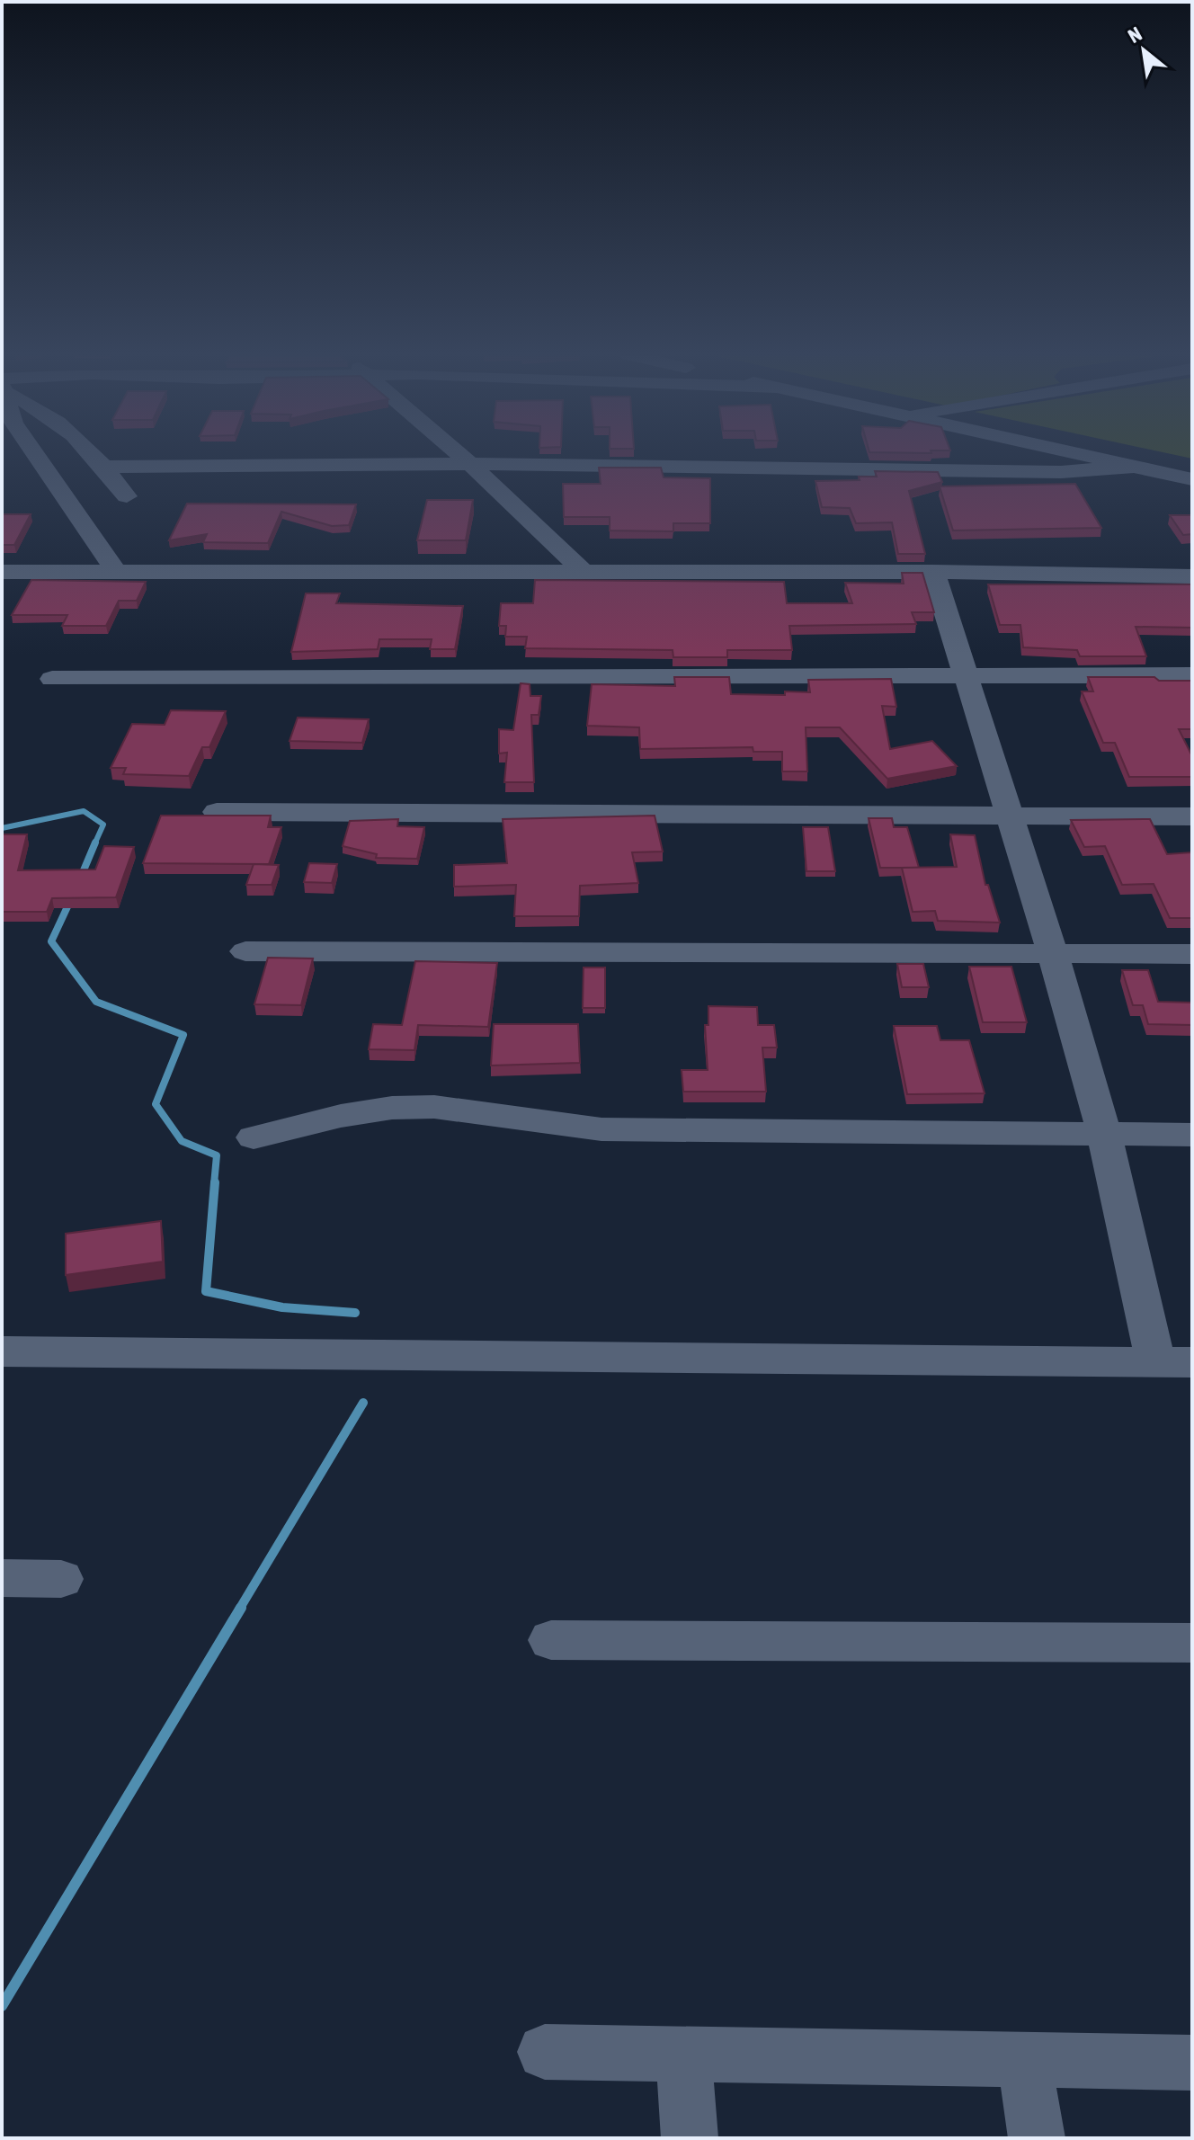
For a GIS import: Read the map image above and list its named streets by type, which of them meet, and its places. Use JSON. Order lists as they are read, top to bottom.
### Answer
{
  "north": "top left"
}
